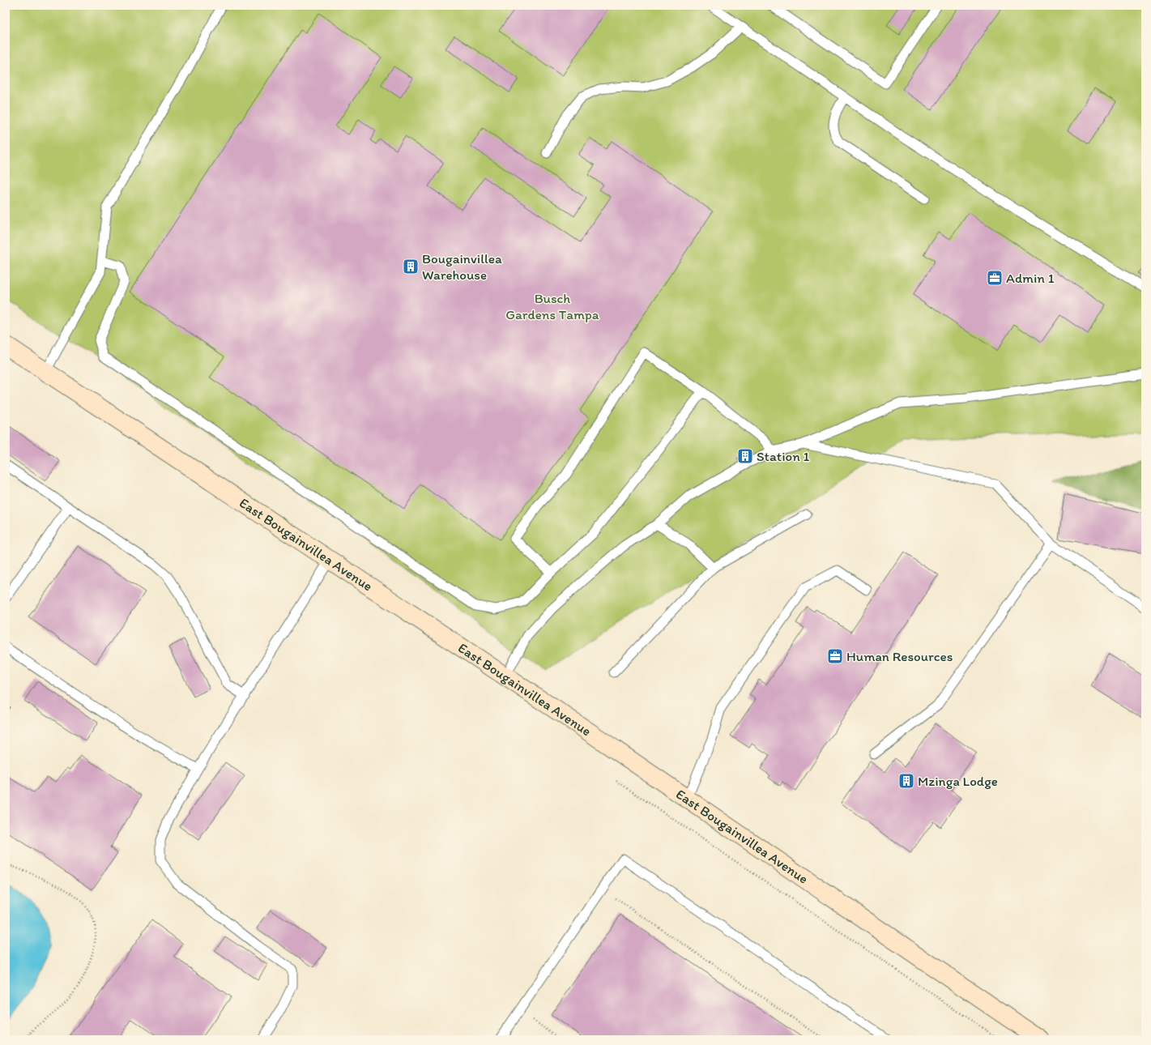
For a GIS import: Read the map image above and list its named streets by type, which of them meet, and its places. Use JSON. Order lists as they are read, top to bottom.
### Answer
{
  "streets": {
    "street": ["East Bougainvillea Avenue"]
  },
  "parks": ["Busch Gardens Tampa"],
  "places": {
    "building": ["Bougainvillea Warehouse", "Station 1", "Mzinga Lodge"],
    "office": ["Admin 1", "Human Resources"]
  }
}
